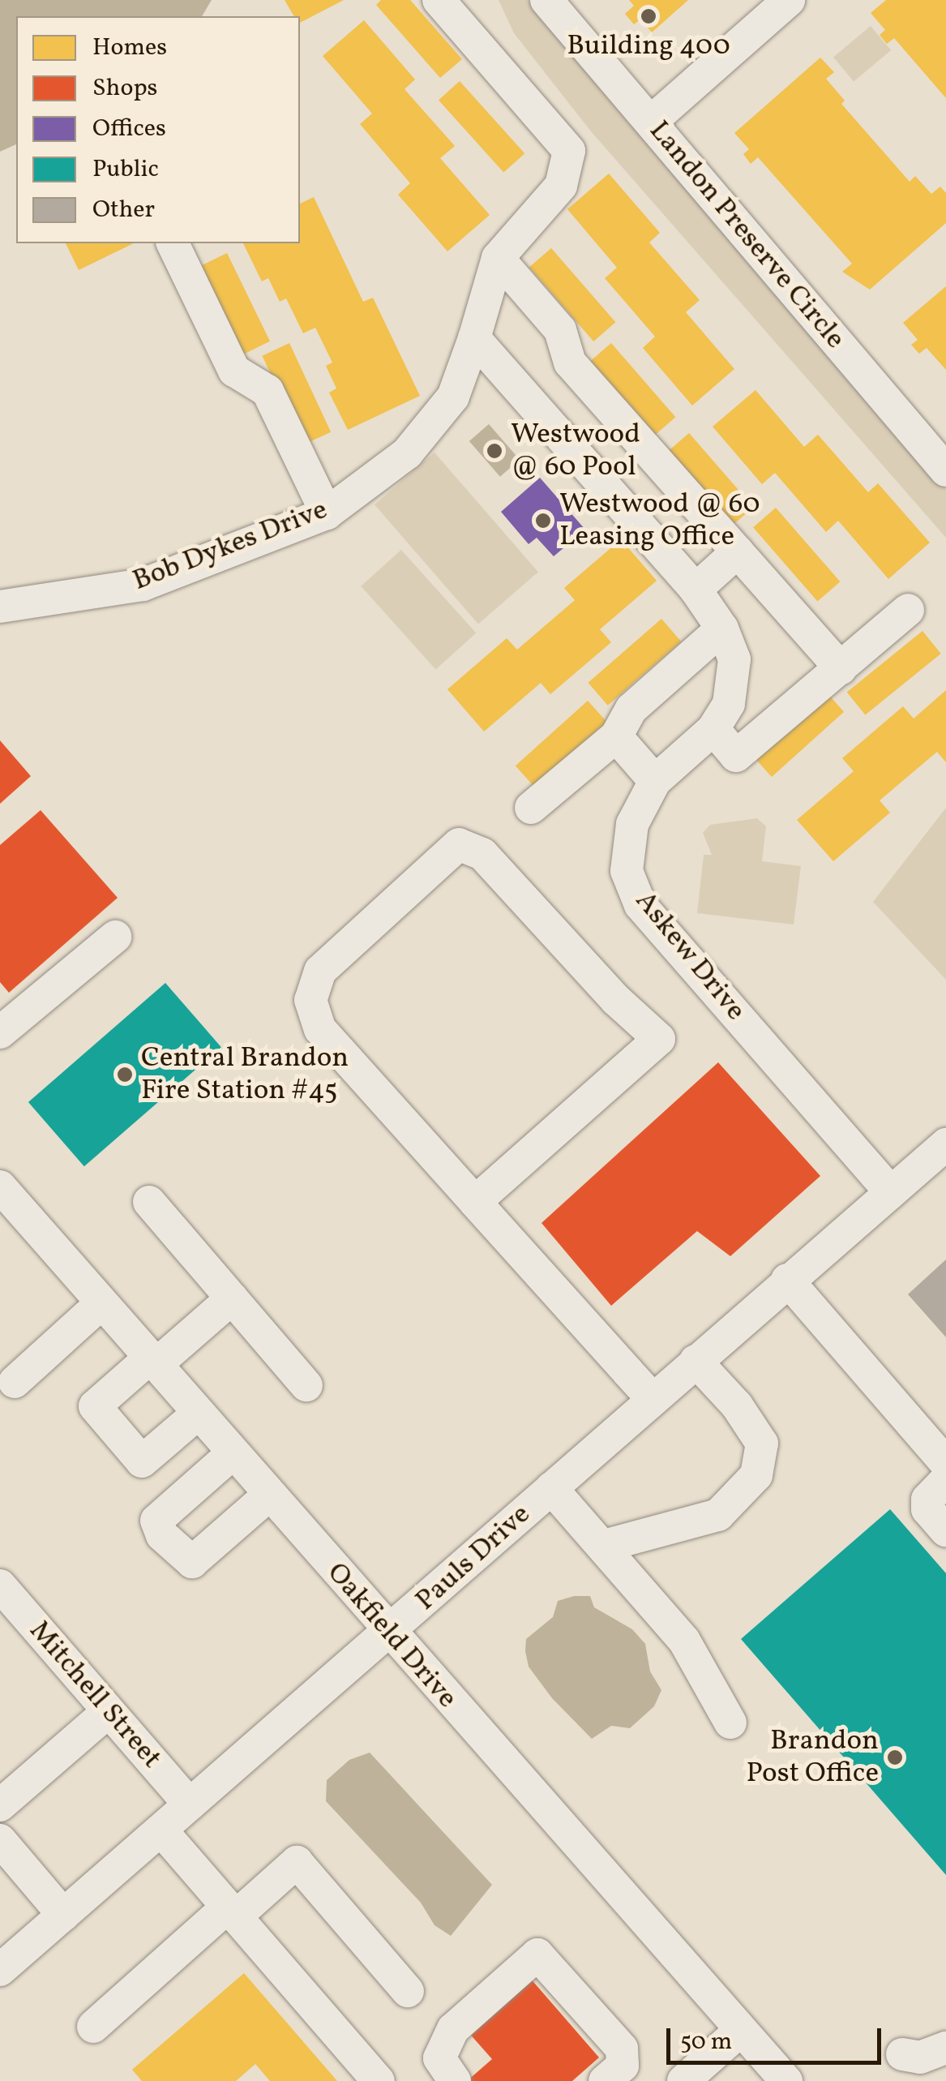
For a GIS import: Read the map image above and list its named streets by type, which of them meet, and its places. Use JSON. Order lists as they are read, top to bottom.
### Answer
{
  "streets": {
    "street": [
      "Landon Preserve Circle",
      "Bob Dykes Drive",
      "Askew Drive",
      "Pauls Drive",
      "Oakfield Drive",
      "Mitchell Street"
    ]
  },
  "crossings": [
    ["Bob Dykes Drive", "Askew Drive"],
    ["Askew Drive", "Pauls Drive"],
    ["Pauls Drive", "Oakfield Drive"],
    ["Pauls Drive", "Mitchell Street"]
  ],
  "places": [
    "Building 400",
    "Westwood @ 60 Pool",
    "Westwood @ 60 Leasing Office",
    "Central Brandon Fire Station #45",
    "Brandon Post Office"
  ],
  "legend": [
    "Homes",
    "Shops",
    "Offices",
    "Public",
    "Other"
  ],
  "scale_bar": "50 m"
}
